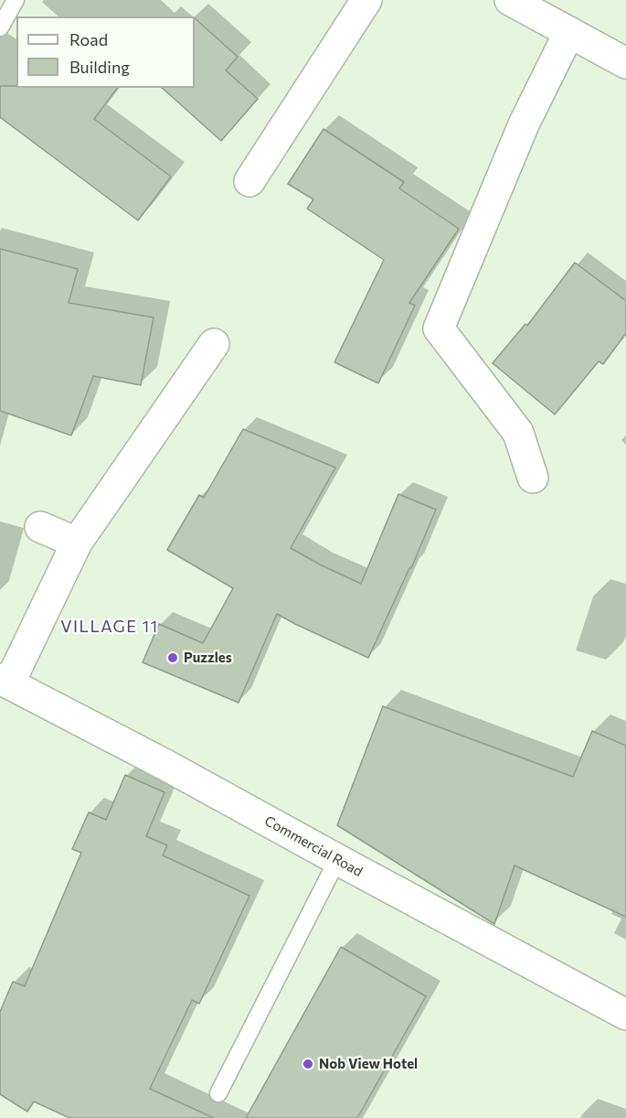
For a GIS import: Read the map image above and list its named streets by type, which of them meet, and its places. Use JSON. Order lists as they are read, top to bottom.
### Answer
{
  "streets": {
    "street": ["Commercial Road"]
  },
  "districts": ["VILLAGE 11"],
  "places": ["Puzzles", "Nob View Hotel"],
  "legend": ["Road", "Building"]
}
